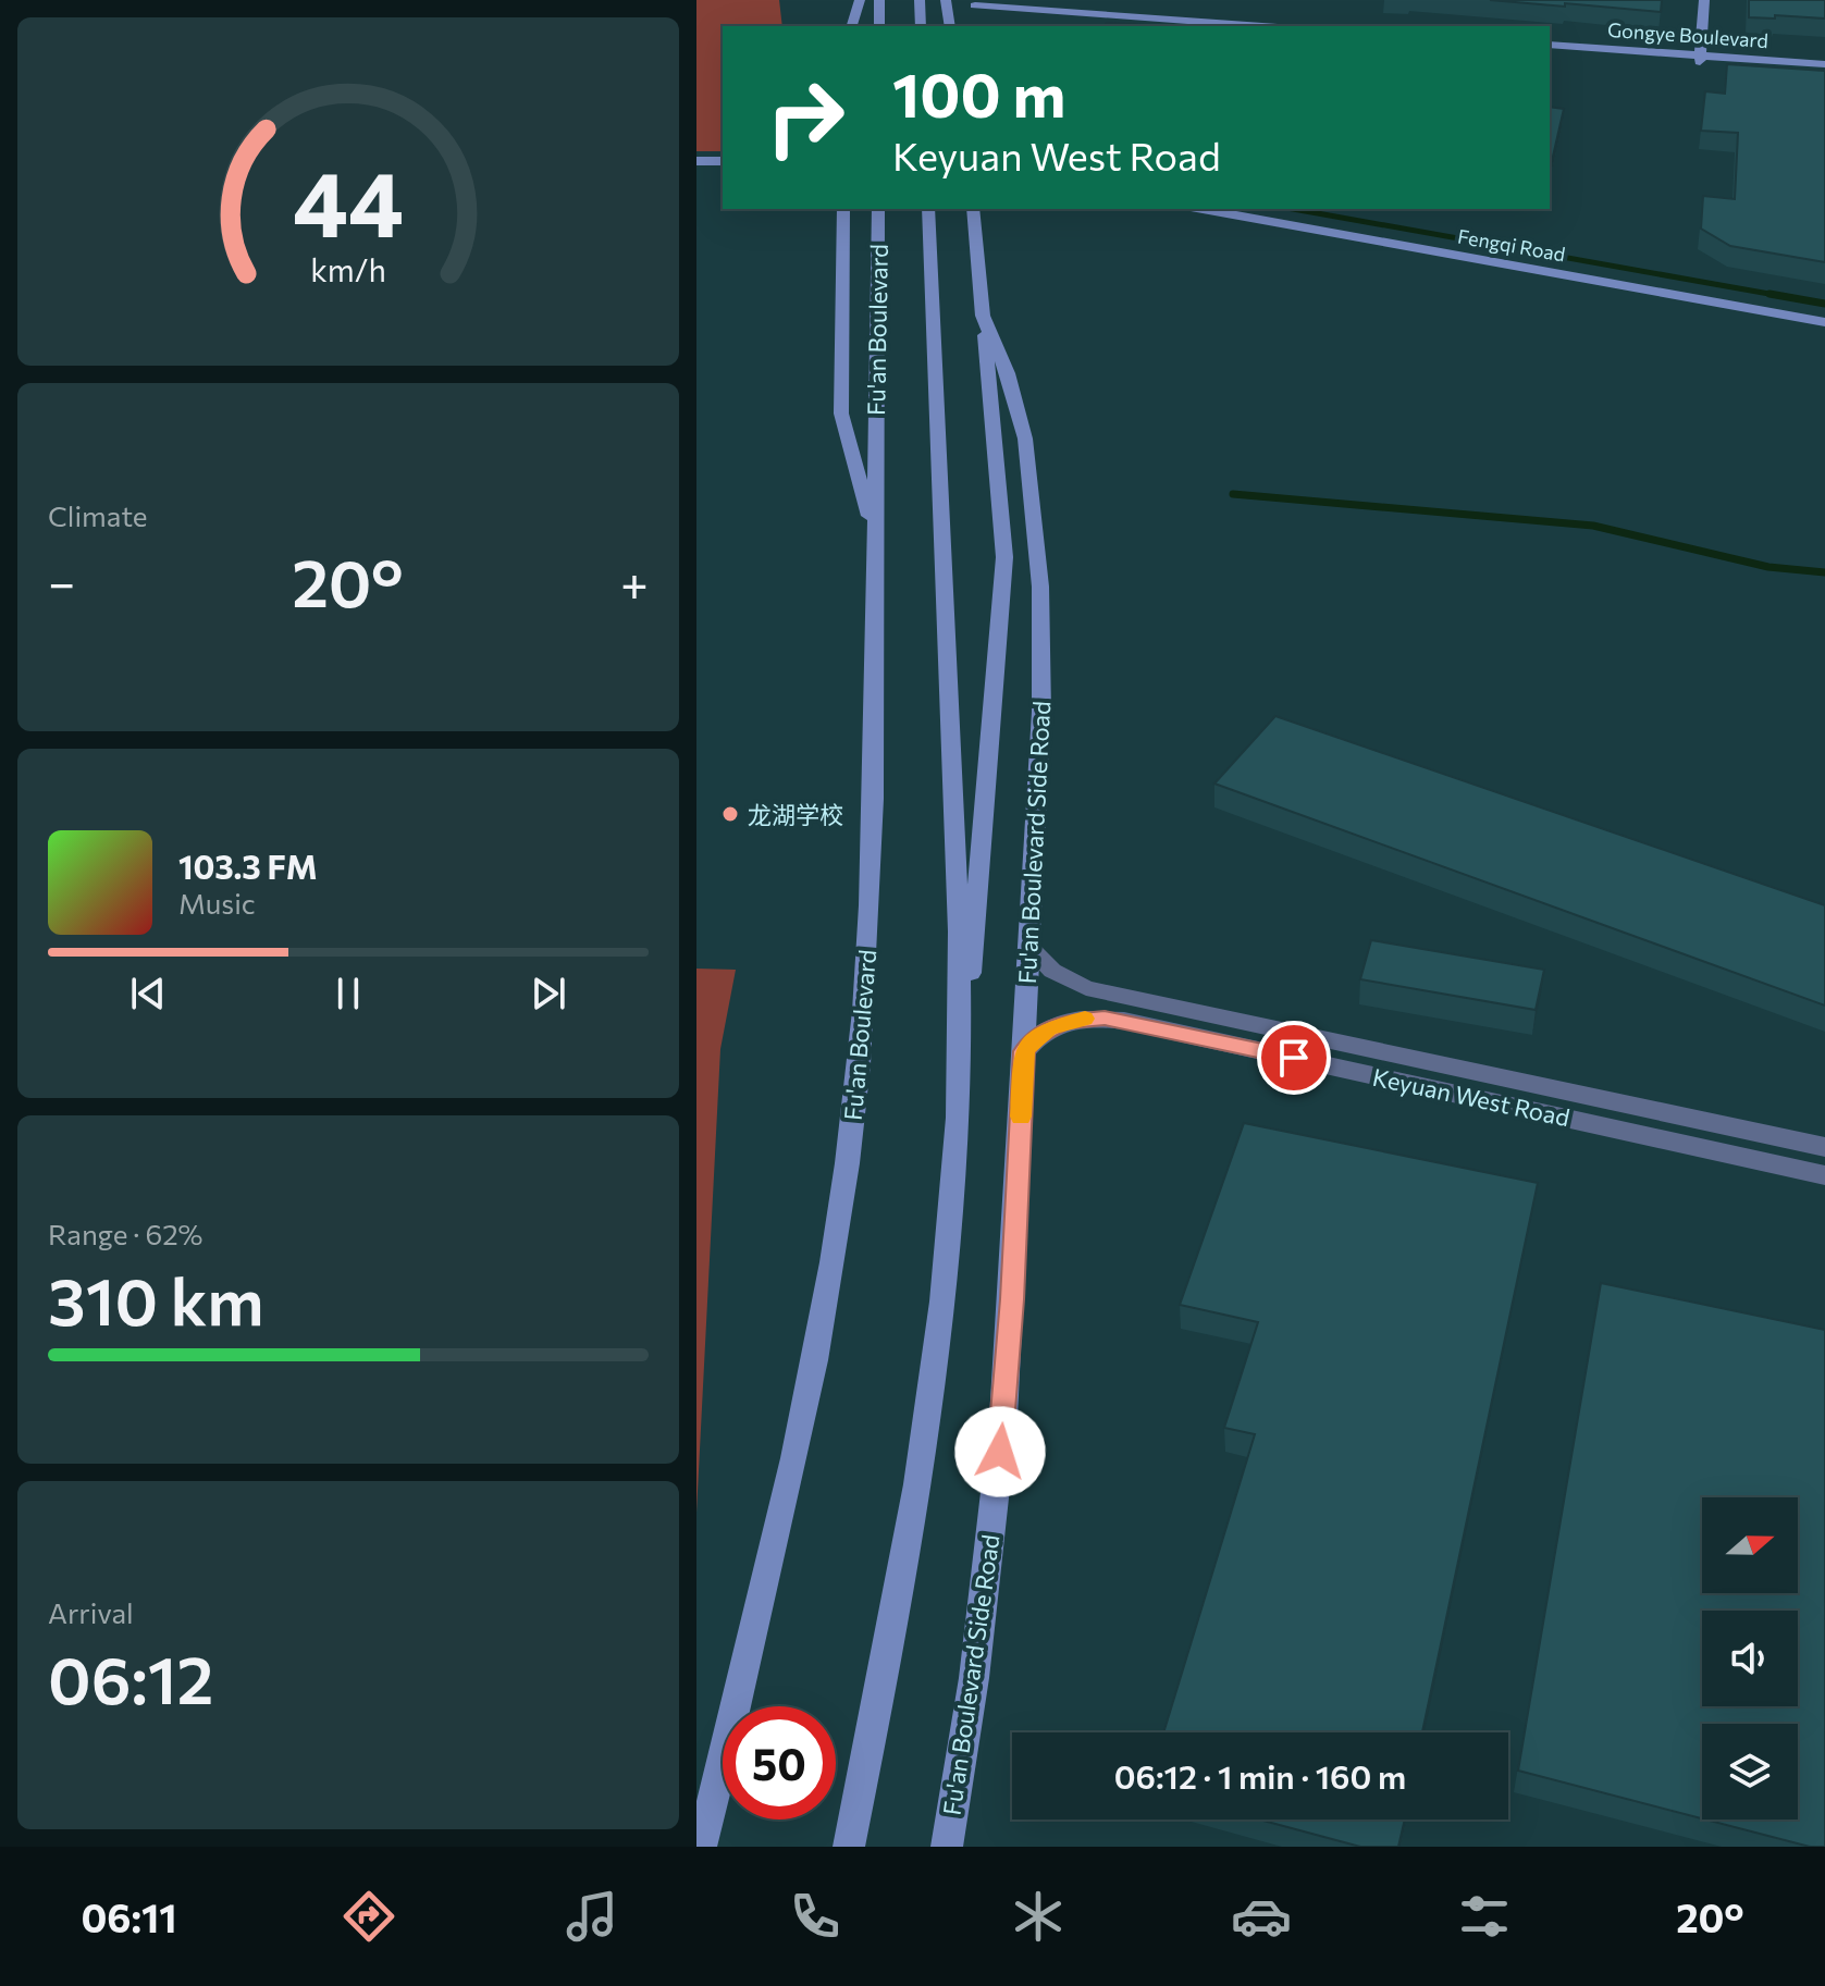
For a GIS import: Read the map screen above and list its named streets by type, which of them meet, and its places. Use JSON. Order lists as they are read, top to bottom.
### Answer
{
  "streets": {
    "main road": [
      "Gongye Boulevard",
      "Fengqi Road",
      "Fu'an Boulevard",
      "Fu'an Boulevard Side Road"
    ],
    "street": ["Keyuan West Road"]
  },
  "crossings": [
    ["Fu'an Boulevard Side Road", "Keyuan West Road"]
  ],
  "places": ["龙湖学校"],
  "north": "right",
  "page": {
    "turn": ["100 m", "Keyuan West Road"],
    "tile": [
      "Climate",
      ["Range · 62%", "310 km"],
      ["Arrival", "06:12"]
    ],
    "heat": ["−", "20°", "+"],
    "song": ["103.3 FM", "Music"],
    "limit": "50",
    "trip": "06:12 · 1 min · 160 m",
    "tabs": ["06:11", "20°"],
    "gauge": ["44", "km/h"]
  }
}
